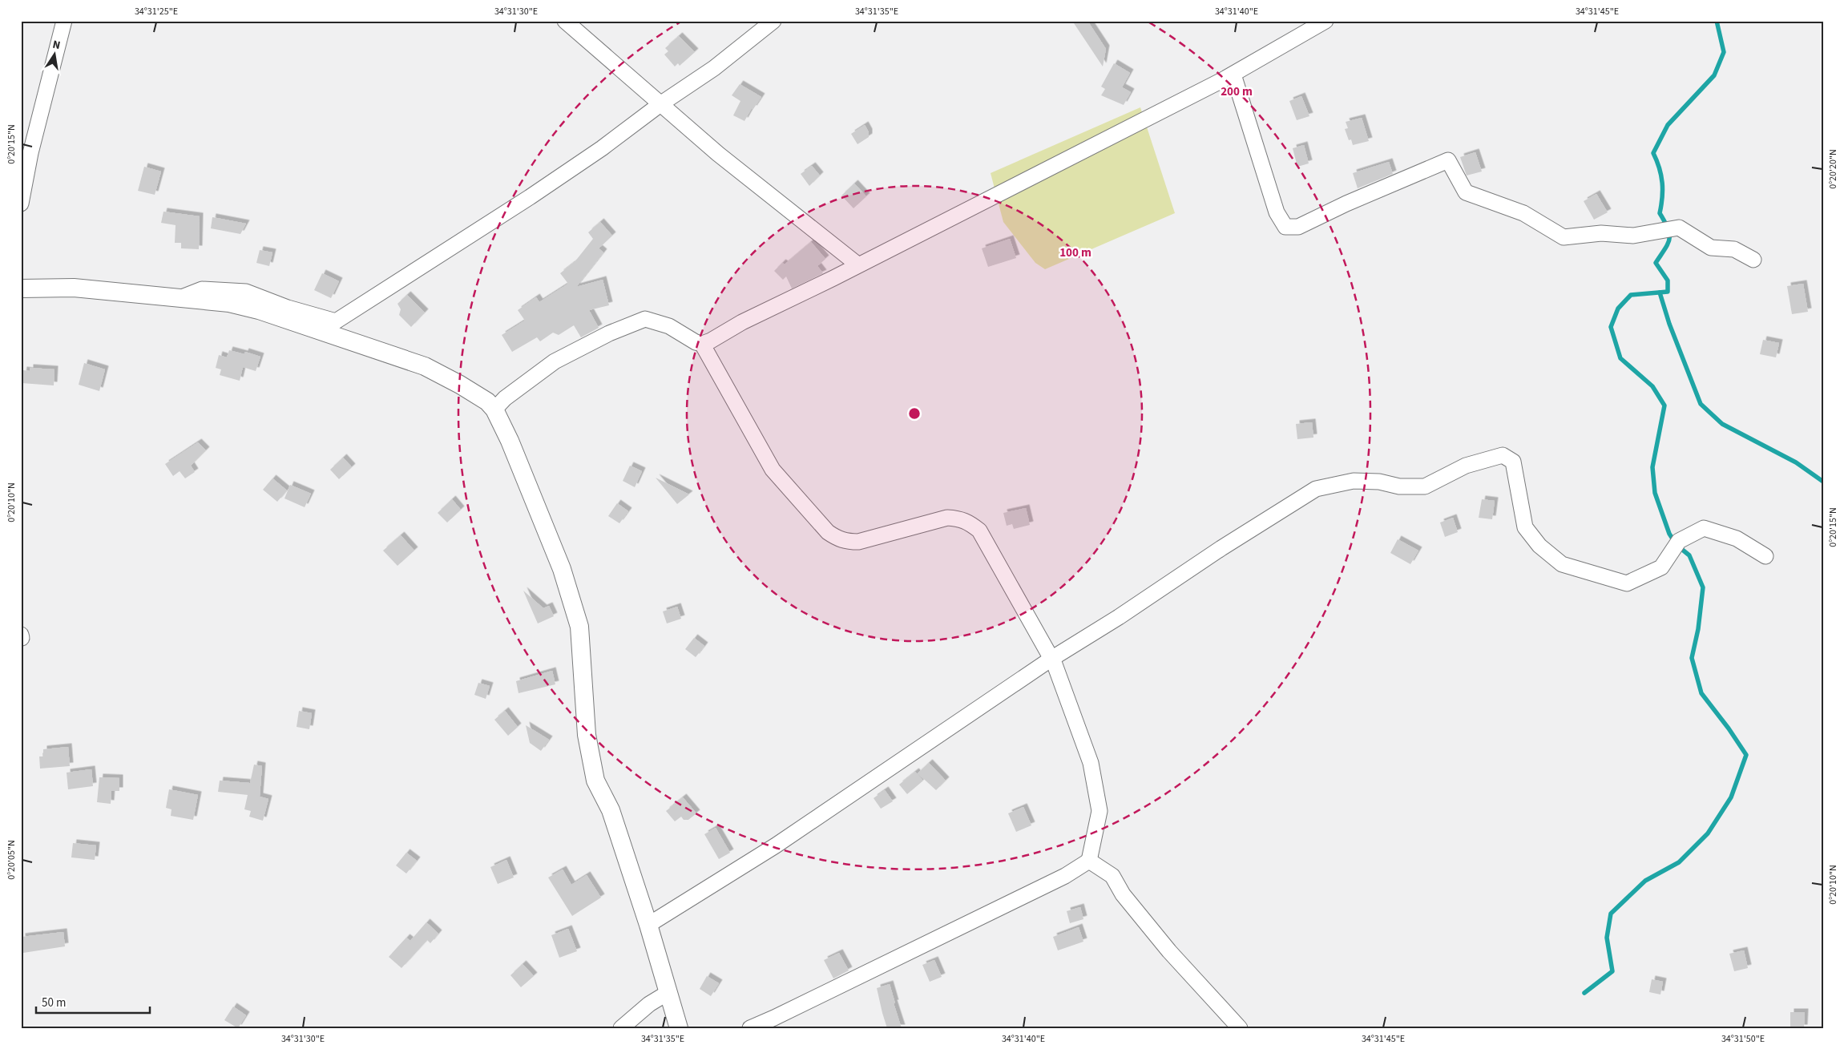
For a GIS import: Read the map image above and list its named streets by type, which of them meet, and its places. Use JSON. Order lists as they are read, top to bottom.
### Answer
{
  "scale_bar": "50 m",
  "north": "top",
  "coordinates": [
    "34°31'25\"E",
    "34°31'30\"E",
    "34°31'35\"E",
    "34°31'40\"E",
    "34°31'45\"E",
    "0°20'15\"N",
    "0°20'20\"N",
    "0°20'10\"N",
    "0°20'05\"N",
    "34°31'50\"E"
  ],
  "rings": ["200 m", "100 m"]
}
